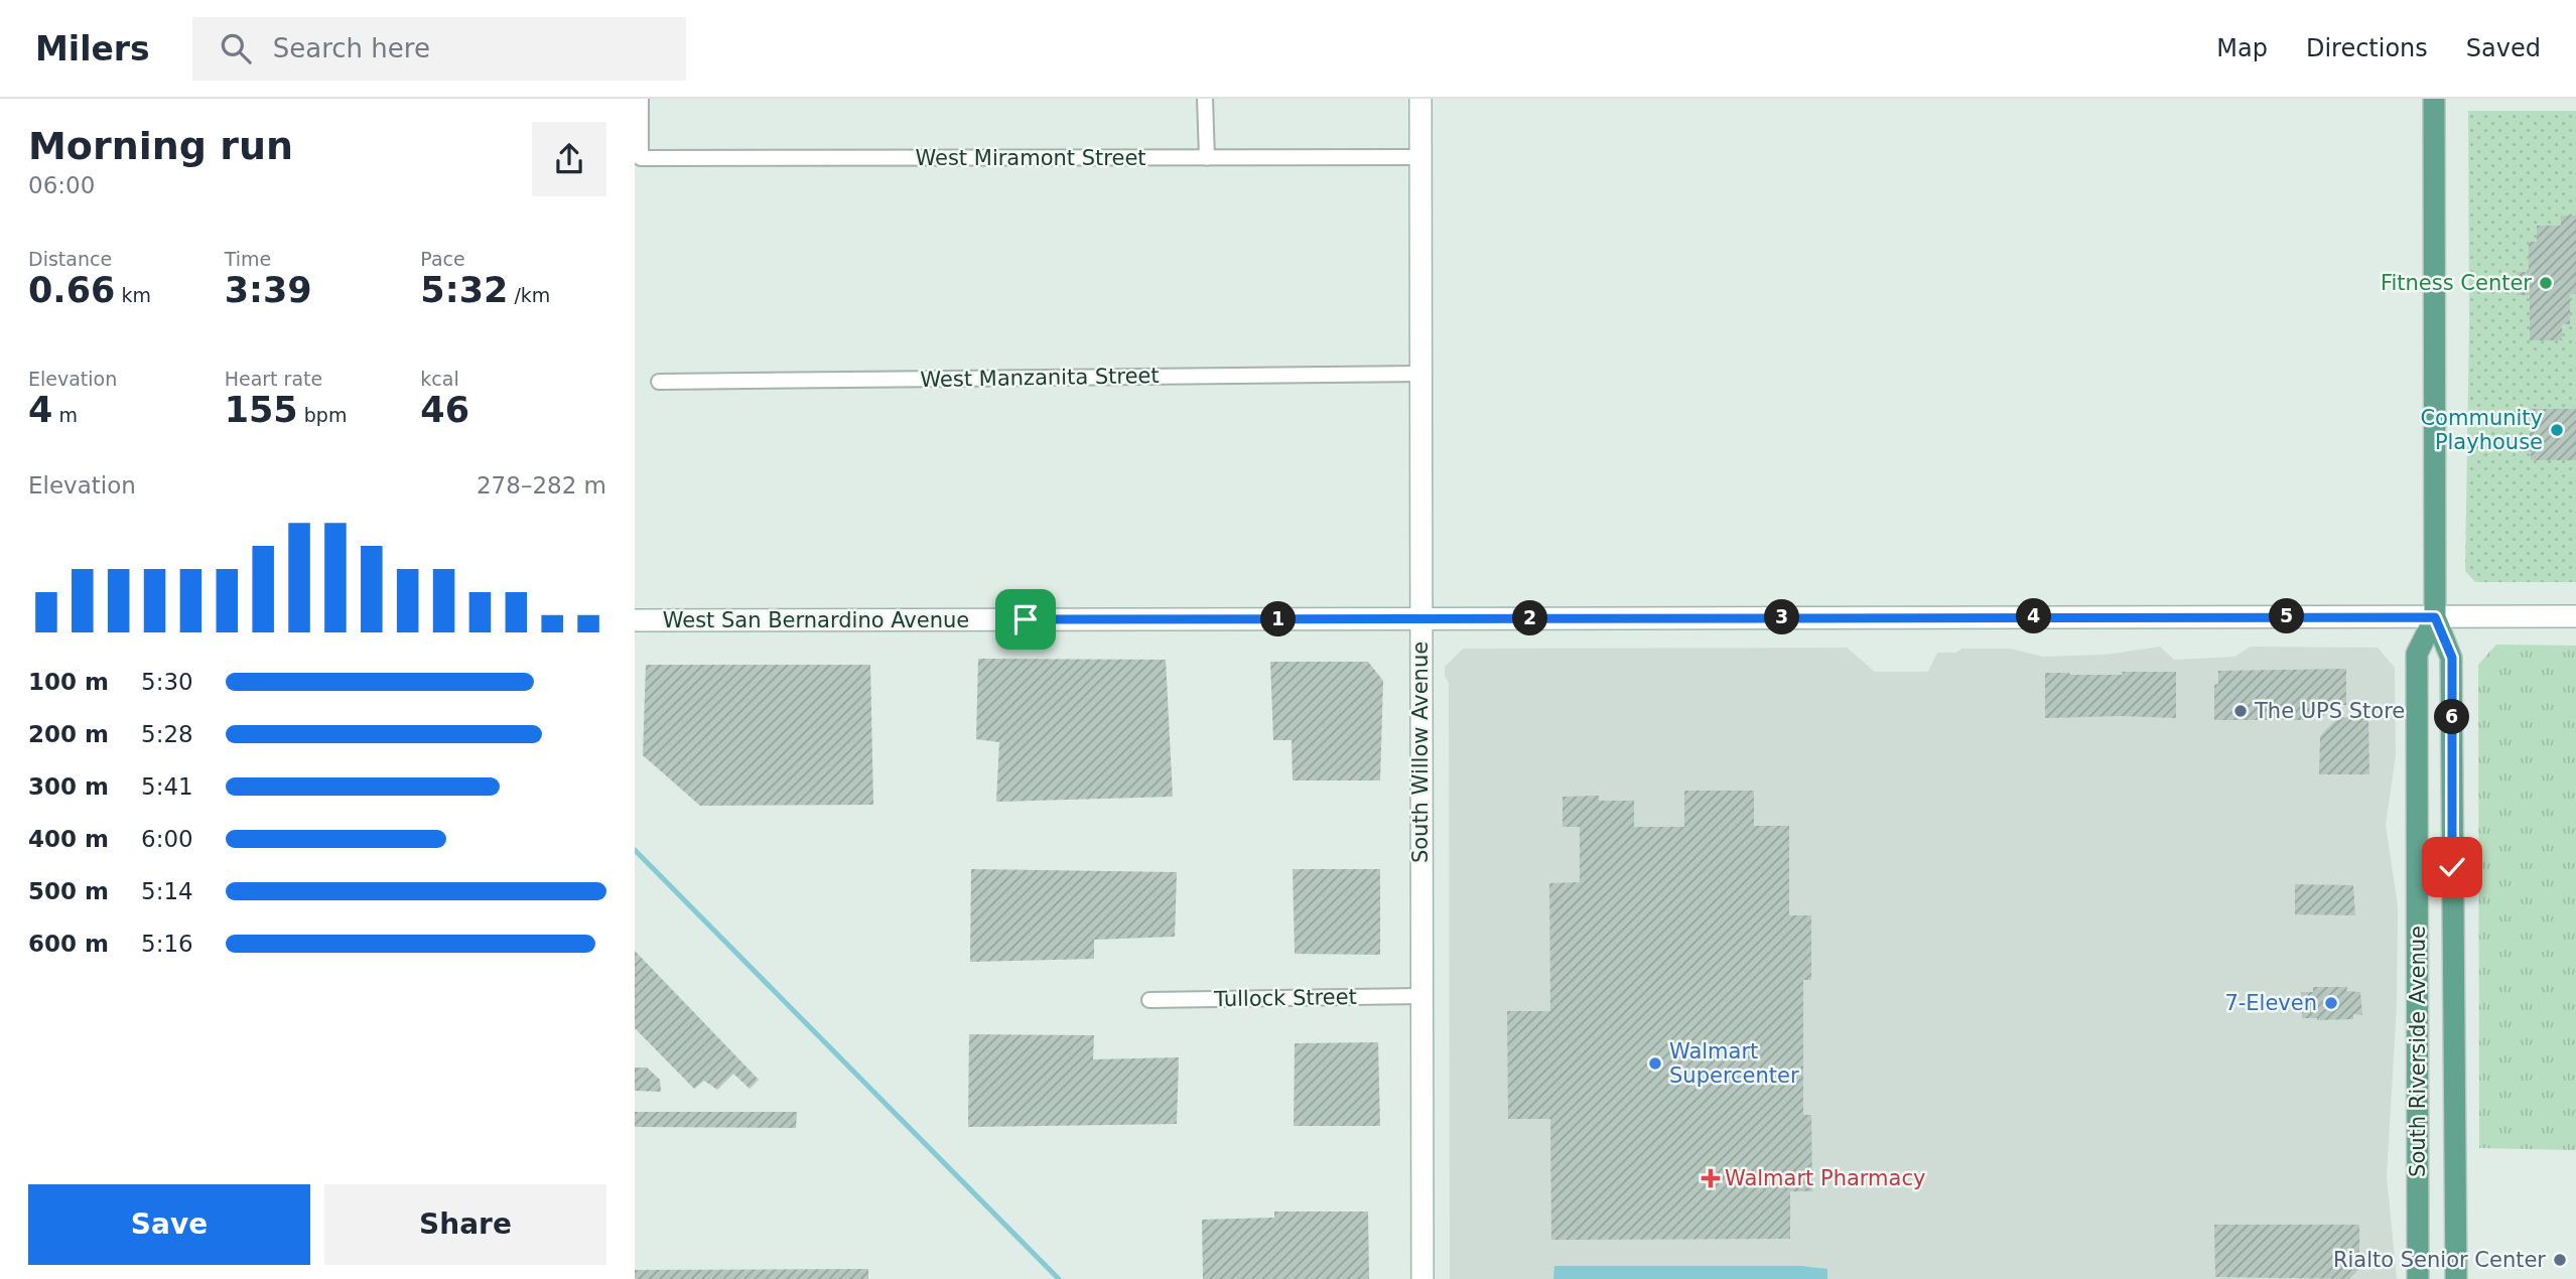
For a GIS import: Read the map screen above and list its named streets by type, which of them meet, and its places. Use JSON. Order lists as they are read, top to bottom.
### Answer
{
  "streets": {
    "main road": ["West San Bernardino Avenue", "South Willow Avenue", "South Riverside Avenue"],
    "street": ["West Miramont Street", "West Manzanita Street", "Tullock Street"]
  },
  "crossings": [
    ["West Miramont Street", "South Willow Avenue"],
    ["West Manzanita Street", "South Willow Avenue"],
    ["West San Bernardino Avenue", "South Willow Avenue"],
    ["West San Bernardino Avenue", "South Riverside Avenue"],
    ["South Willow Avenue", "Tullock Street"]
  ],
  "places": {
    "other": [
      "Fitness Center",
      "Community Playhouse",
      "The UPS Store",
      "7-Eleven",
      "Walmart Supercenter",
      "Rialto Senior Center"
    ],
    "health": ["Walmart Pharmacy"]
  },
  "page": {
    "header": "Milers",
    "search": "Search here",
    "nav": ["Map", "Directions", "Saved"],
    "heading": ["Morning run", "06:00"],
    "stats": [
      ["Distance", "0.66 km"],
      ["Time", "3:39"],
      ["Pace", "5:32 /km"],
      ["Elevation", "4 m"],
      ["Heart rate", "155 bpm"],
      ["kcal", "46"]
    ],
    "chart": ["Elevation", "278–282 m"],
    "pins": [
      "4",
      "5",
      "3",
      "2",
      "1",
      "6"
    ],
    "list": [
      {
        "name": "100 m",
        "note": "5:30"
      },
      {
        "name": "200 m",
        "note": "5:28"
      },
      {
        "name": "300 m",
        "note": "5:41"
      },
      {
        "name": "400 m",
        "note": "6:00"
      },
      {
        "name": "500 m",
        "note": "5:14"
      },
      {
        "name": "600 m",
        "note": "5:16"
      }
    ],
    "buttons": ["Save", "Share"]
  }
}
